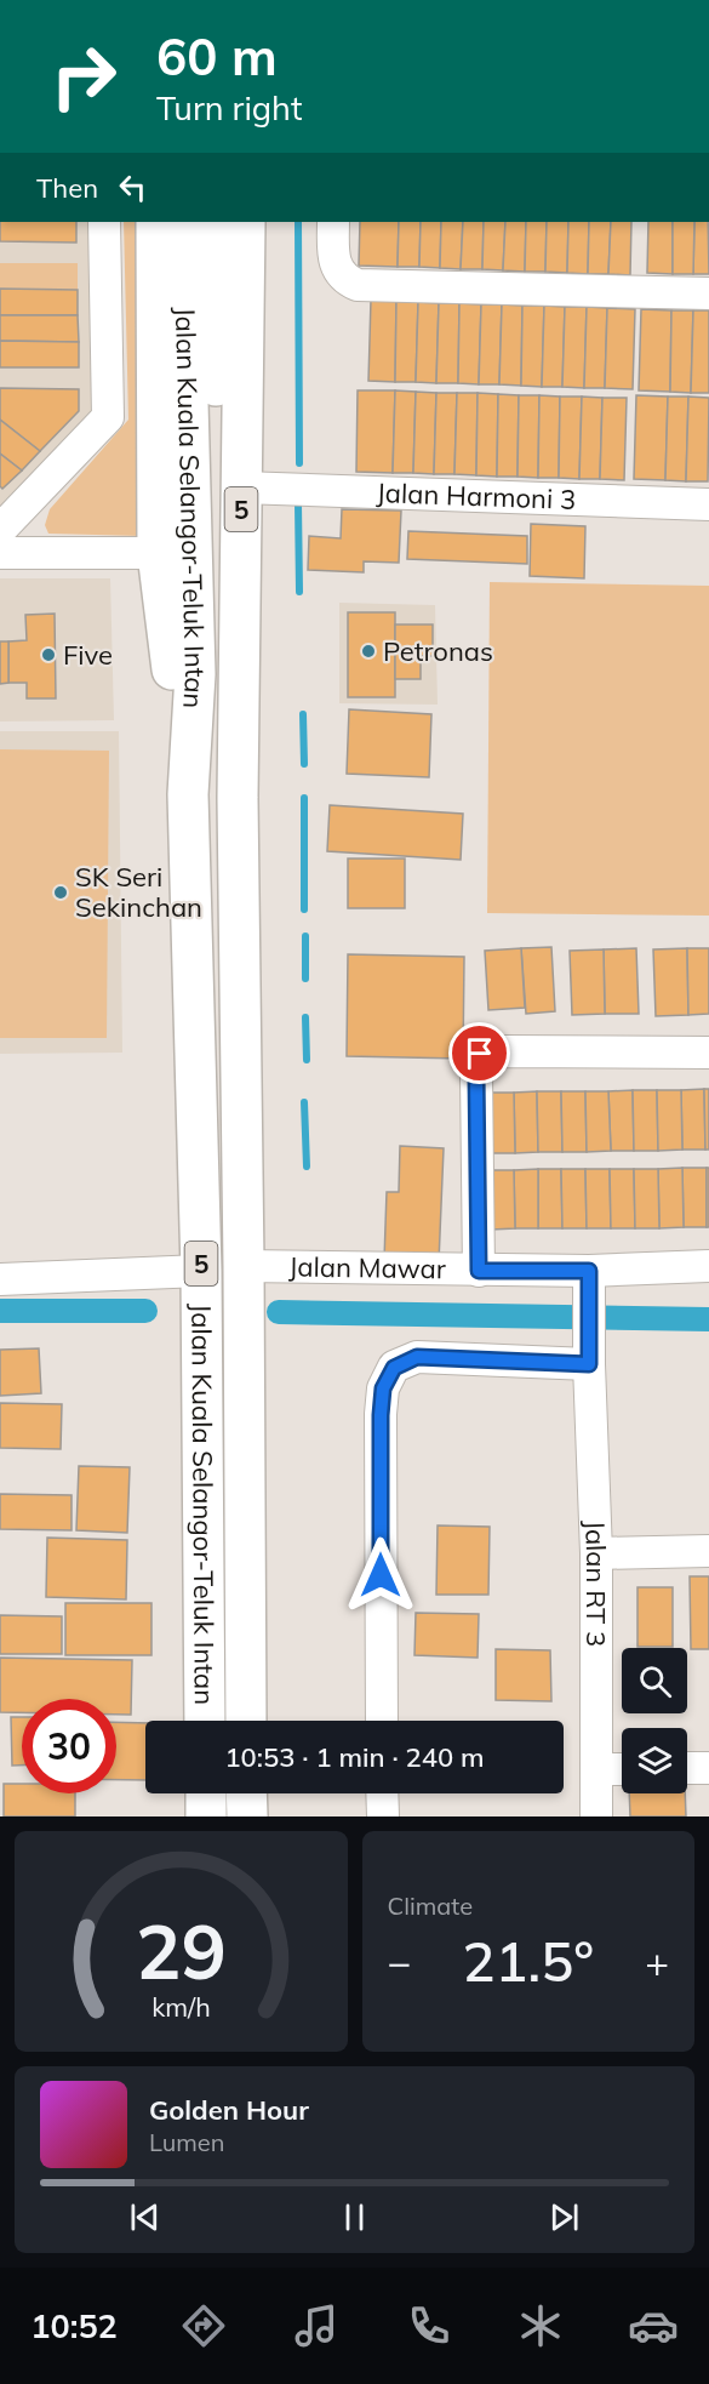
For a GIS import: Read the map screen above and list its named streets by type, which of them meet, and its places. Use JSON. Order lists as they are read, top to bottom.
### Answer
{
  "streets": {
    "highway": ["Jalan Kuala Selangor-Teluk Intan", "5"],
    "street": ["Jalan Harmoni 3", "Jalan Mawar", "Jalan RT 3"]
  },
  "crossings": [
    ["Jalan Harmoni 3", "Jalan Kuala Selangor-Teluk Intan"],
    ["Jalan Kuala Selangor-Teluk Intan", "5"],
    ["Jalan Kuala Selangor-Teluk Intan", "Jalan Mawar"],
    ["Jalan Mawar", "Jalan RT 3"]
  ],
  "places": ["Petronas", "Five", "SK Seri Sekinchan"],
  "page": {
    "turn": ["60 m", "Turn right"],
    "then": "Then",
    "limit": "30",
    "trip": "10:53 · 1 min · 240 m",
    "tile": "Climate",
    "heat": ["−", "21.5°", "+"],
    "song": ["Golden Hour", "Lumen"],
    "tabs": "10:52",
    "gauge": ["29", "km/h"]
  }
}
